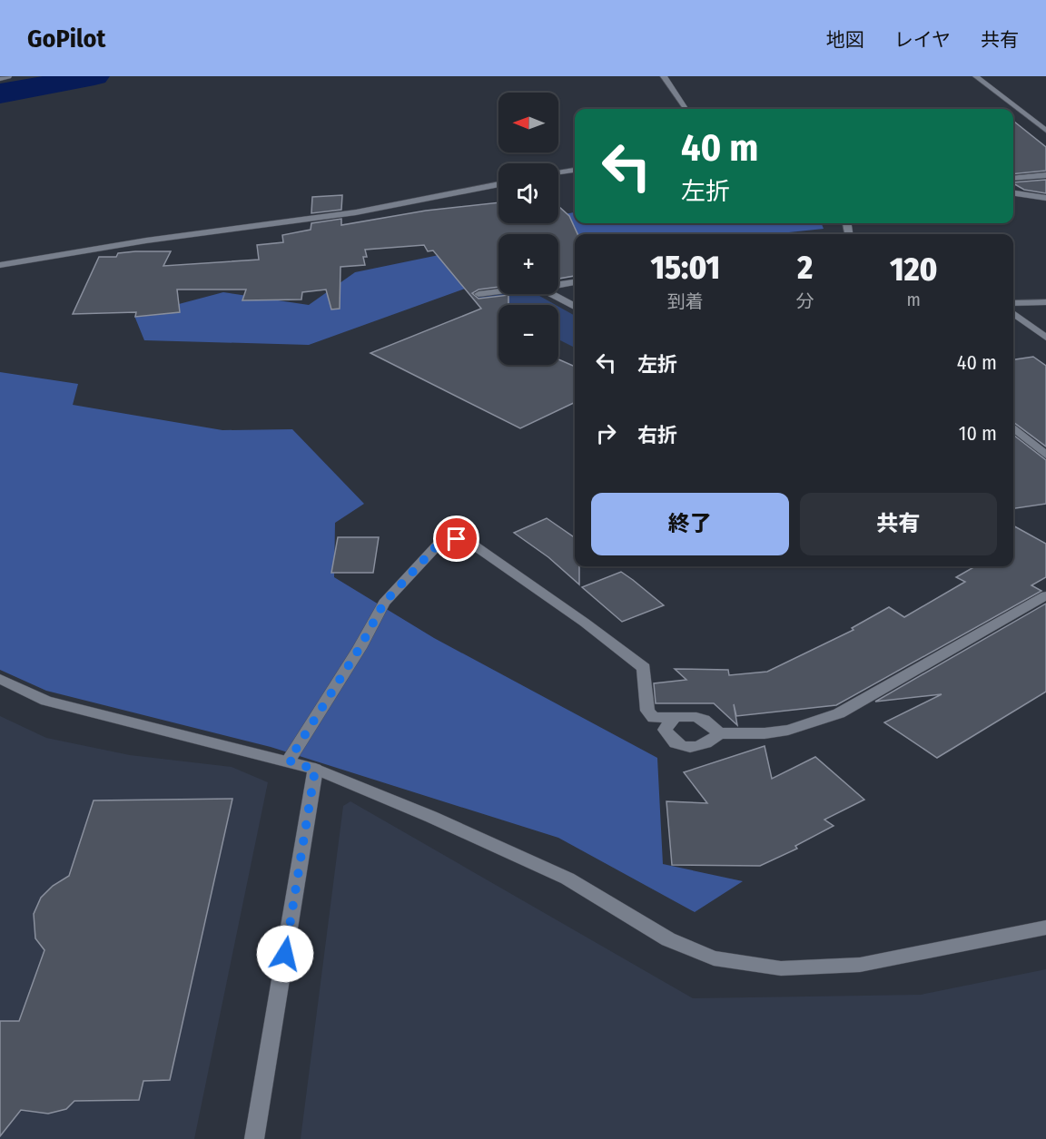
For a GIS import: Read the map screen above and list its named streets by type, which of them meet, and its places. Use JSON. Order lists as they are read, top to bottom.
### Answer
{
  "north": "left",
  "page": {
    "header": "GoPilot",
    "nav": ["地図", "レイヤ", "共有"],
    "map_buttons": ["+", "−"],
    "turn": ["40 m", "左折"],
    "eta": [
      "15:01",
      "到着",
      "2",
      "分",
      "120",
      "m"
    ],
    "list": [
      {
        "name": "左折",
        "value": "40 m"
      },
      {
        "name": "右折",
        "value": "10 m"
      }
    ],
    "buttons": ["終了", "共有"]
  }
}
